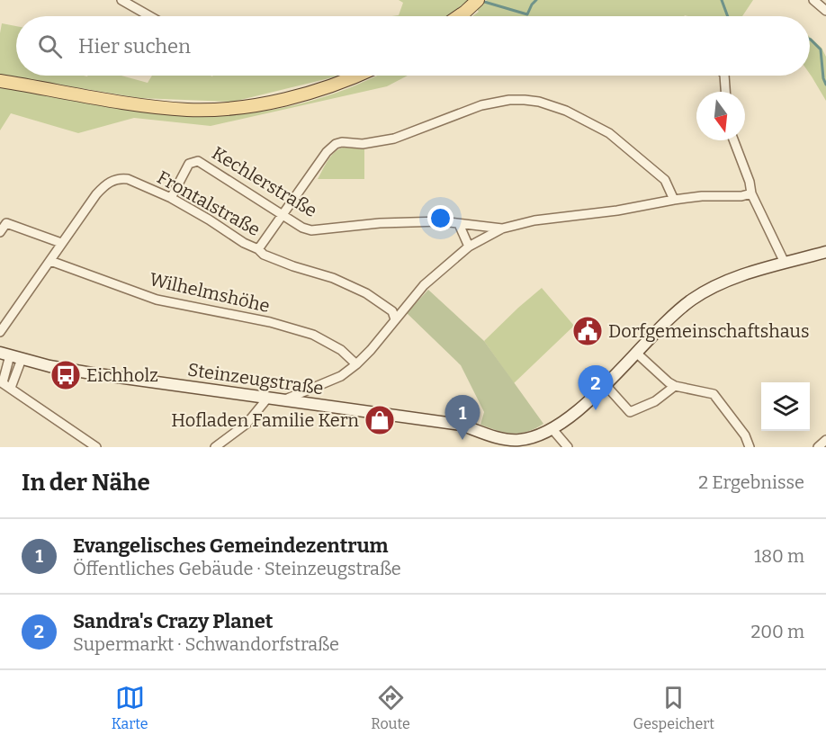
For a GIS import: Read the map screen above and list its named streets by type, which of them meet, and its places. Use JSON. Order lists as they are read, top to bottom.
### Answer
{
  "streets": {
    "street": [
      "Kechlerstraße",
      "Frontalstraße",
      "Wilhelmshöhe",
      "Steinzeugstraße"
    ]
  },
  "crossings": [
    ["Kechlerstraße", "Frontalstraße"],
    ["Frontalstraße", "Wilhelmshöhe"]
  ],
  "places": {
    "public building": ["Dorfgemeinschaftshaus"],
    "bus stop": ["Eichholz"],
    "shop": ["Hofladen Familie Kern"]
  },
  "north": "bottom",
  "page": {
    "search": "Hier suchen",
    "pins": ["2", "1"],
    "heading": ["In der Nähe", "2 Ergebnisse"],
    "list": [
      {
        "mark": "1",
        "name": "Evangelisches Gemeindezentrum",
        "note": "Öffentliches Gebäude · Steinzeugstraße",
        "value": "180 m"
      },
      {
        "mark": "2",
        "name": "Sandra's Crazy Planet",
        "note": "Supermarkt · Schwandorfstraße",
        "value": "200 m"
      }
    ],
    "nav": ["Karte", "Route", "Gespeichert"]
  }
}
